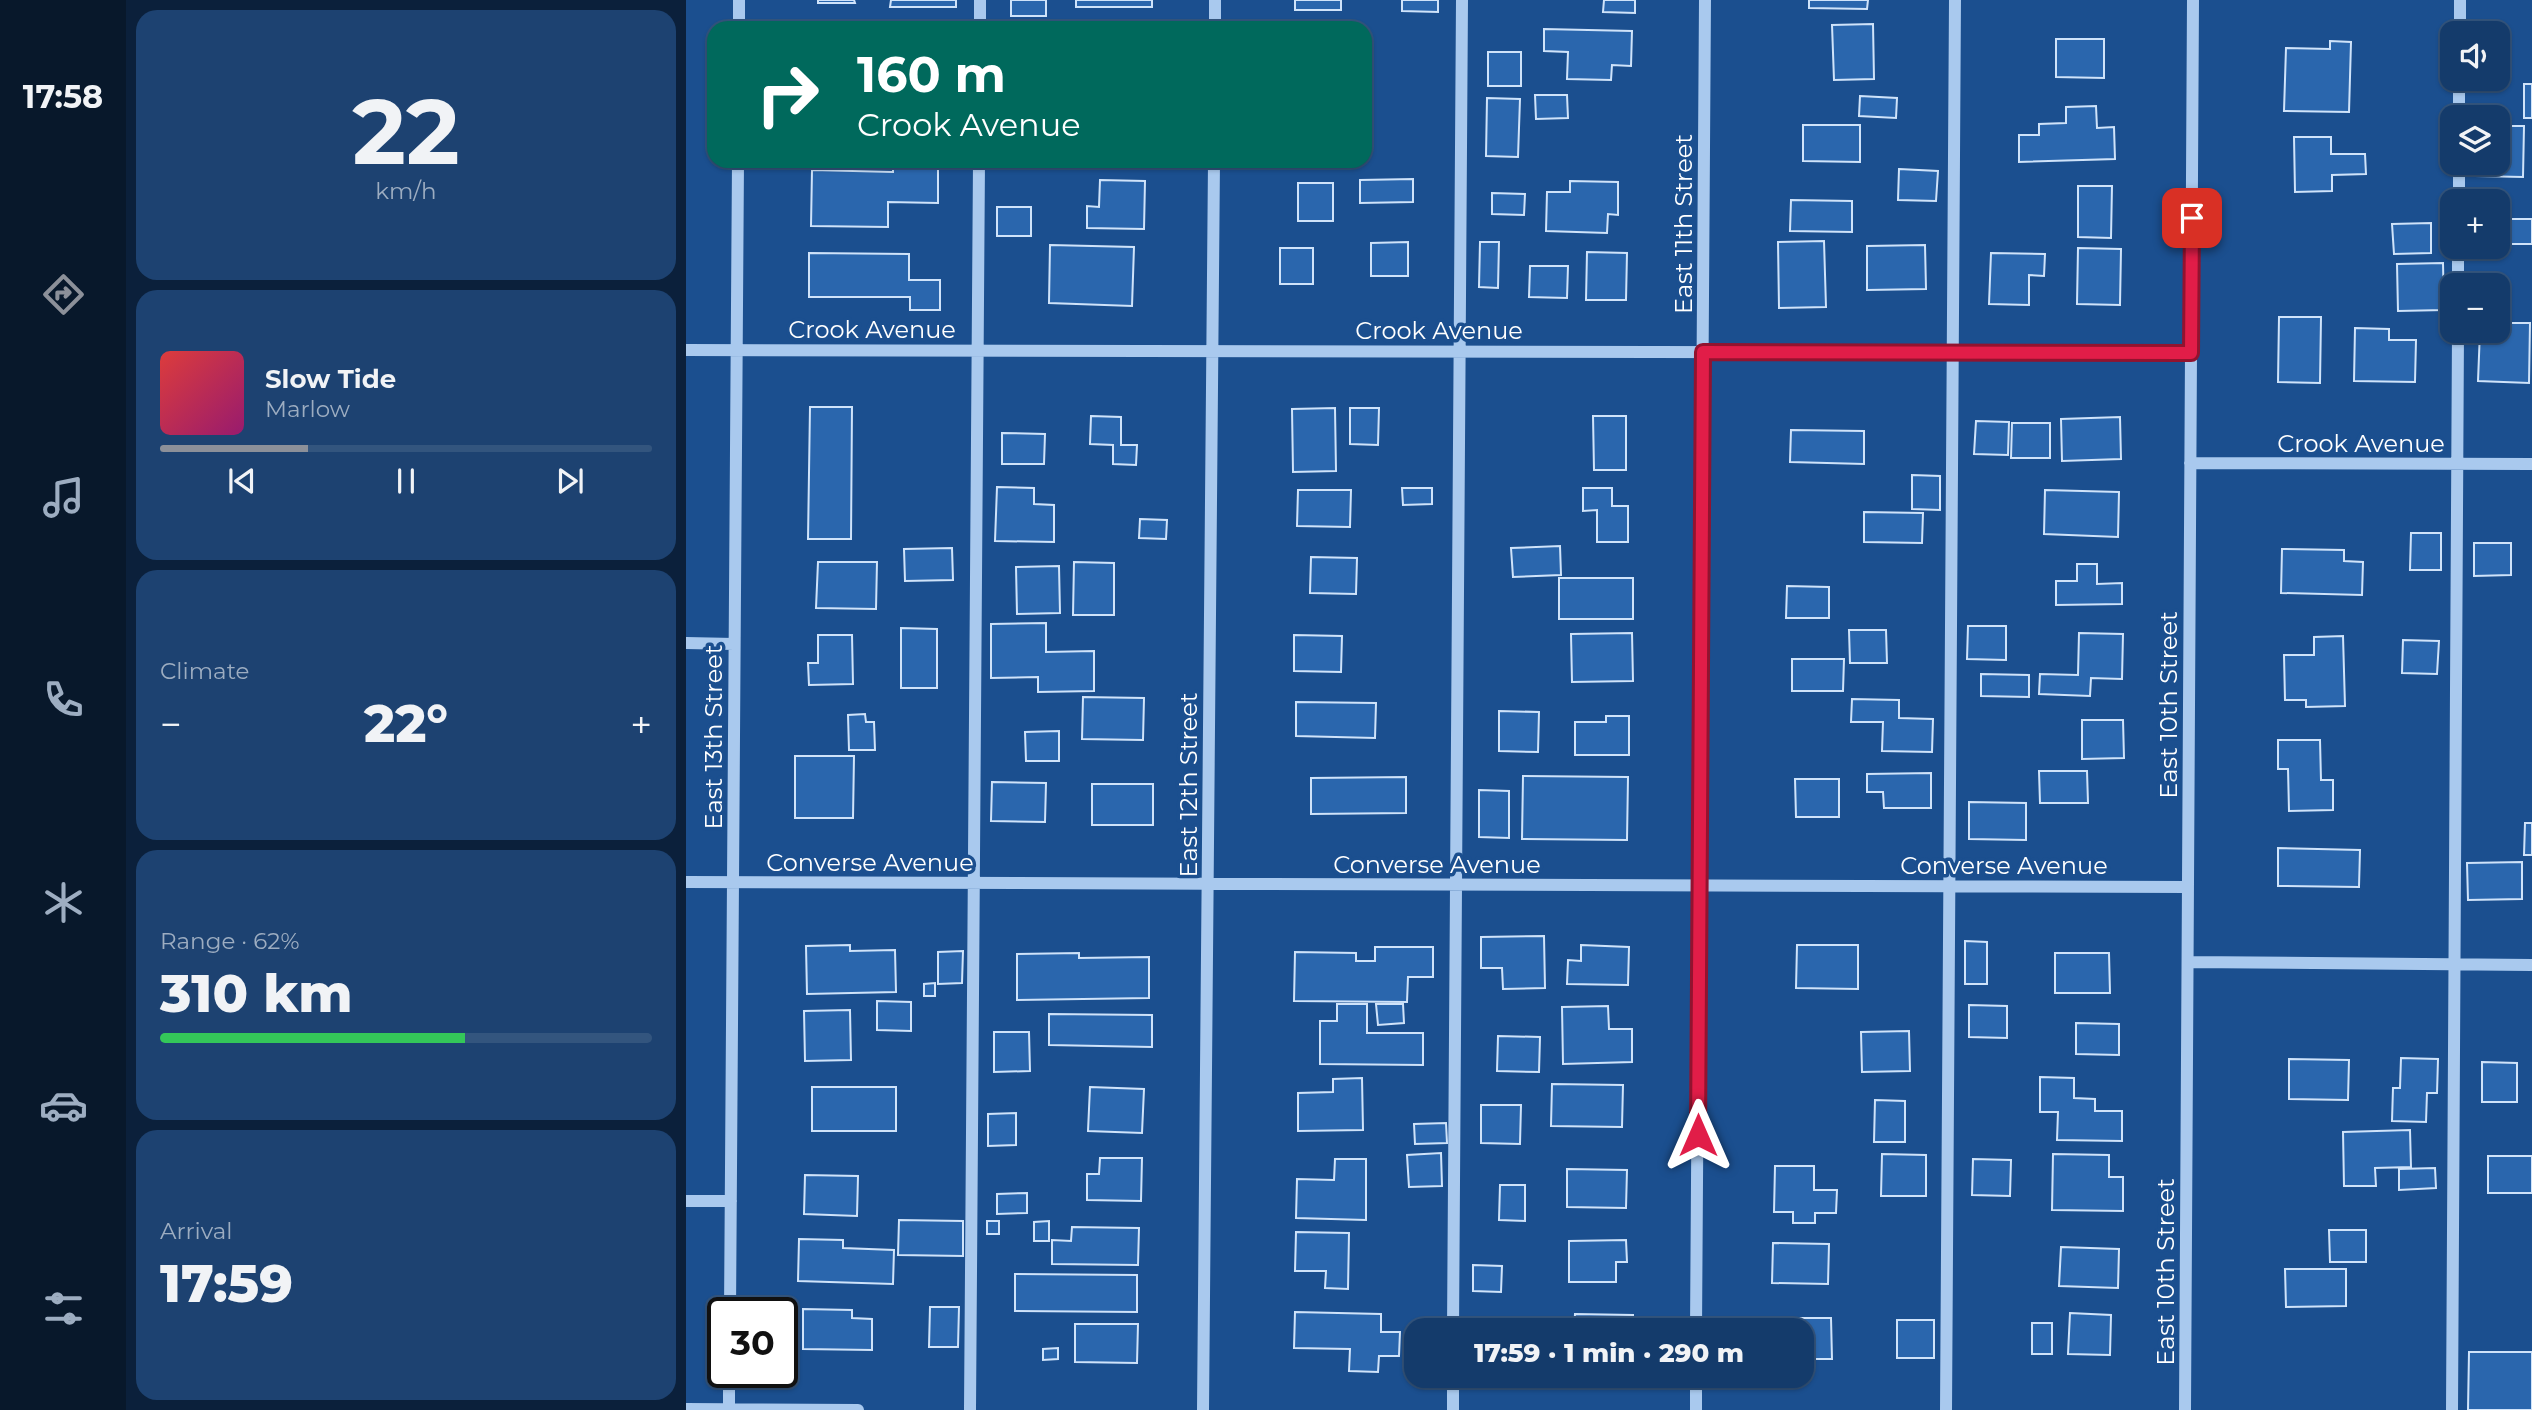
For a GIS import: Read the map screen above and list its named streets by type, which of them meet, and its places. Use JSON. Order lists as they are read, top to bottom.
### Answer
{
  "streets": {
    "street": [
      "East 11th Street",
      "Crook Avenue",
      "East 10th Street",
      "East 13th Street",
      "East 12th Street",
      "Converse Avenue"
    ]
  },
  "crossings": [
    ["East 11th Street", "Crook Avenue"],
    ["East 11th Street", "Converse Avenue"],
    ["Crook Avenue", "East 10th Street"],
    ["Crook Avenue", "East 13th Street"],
    ["Crook Avenue", "East 12th Street"],
    ["East 10th Street", "Converse Avenue"],
    ["East 13th Street", "Converse Avenue"],
    ["East 12th Street", "Converse Avenue"]
  ],
  "page": {
    "tabs": "17:58",
    "tile": [
      ["22", "km/h"],
      "Climate",
      ["Range · 62%", "310 km"],
      ["Arrival", "17:59"]
    ],
    "map_buttons": ["+", "−"],
    "turn": ["160 m", "Crook Avenue"],
    "song": ["Slow Tide", "Marlow"],
    "heat": ["−", "22°", "+"],
    "limit": "30",
    "trip": "17:59 · 1 min · 290 m"
  }
}
